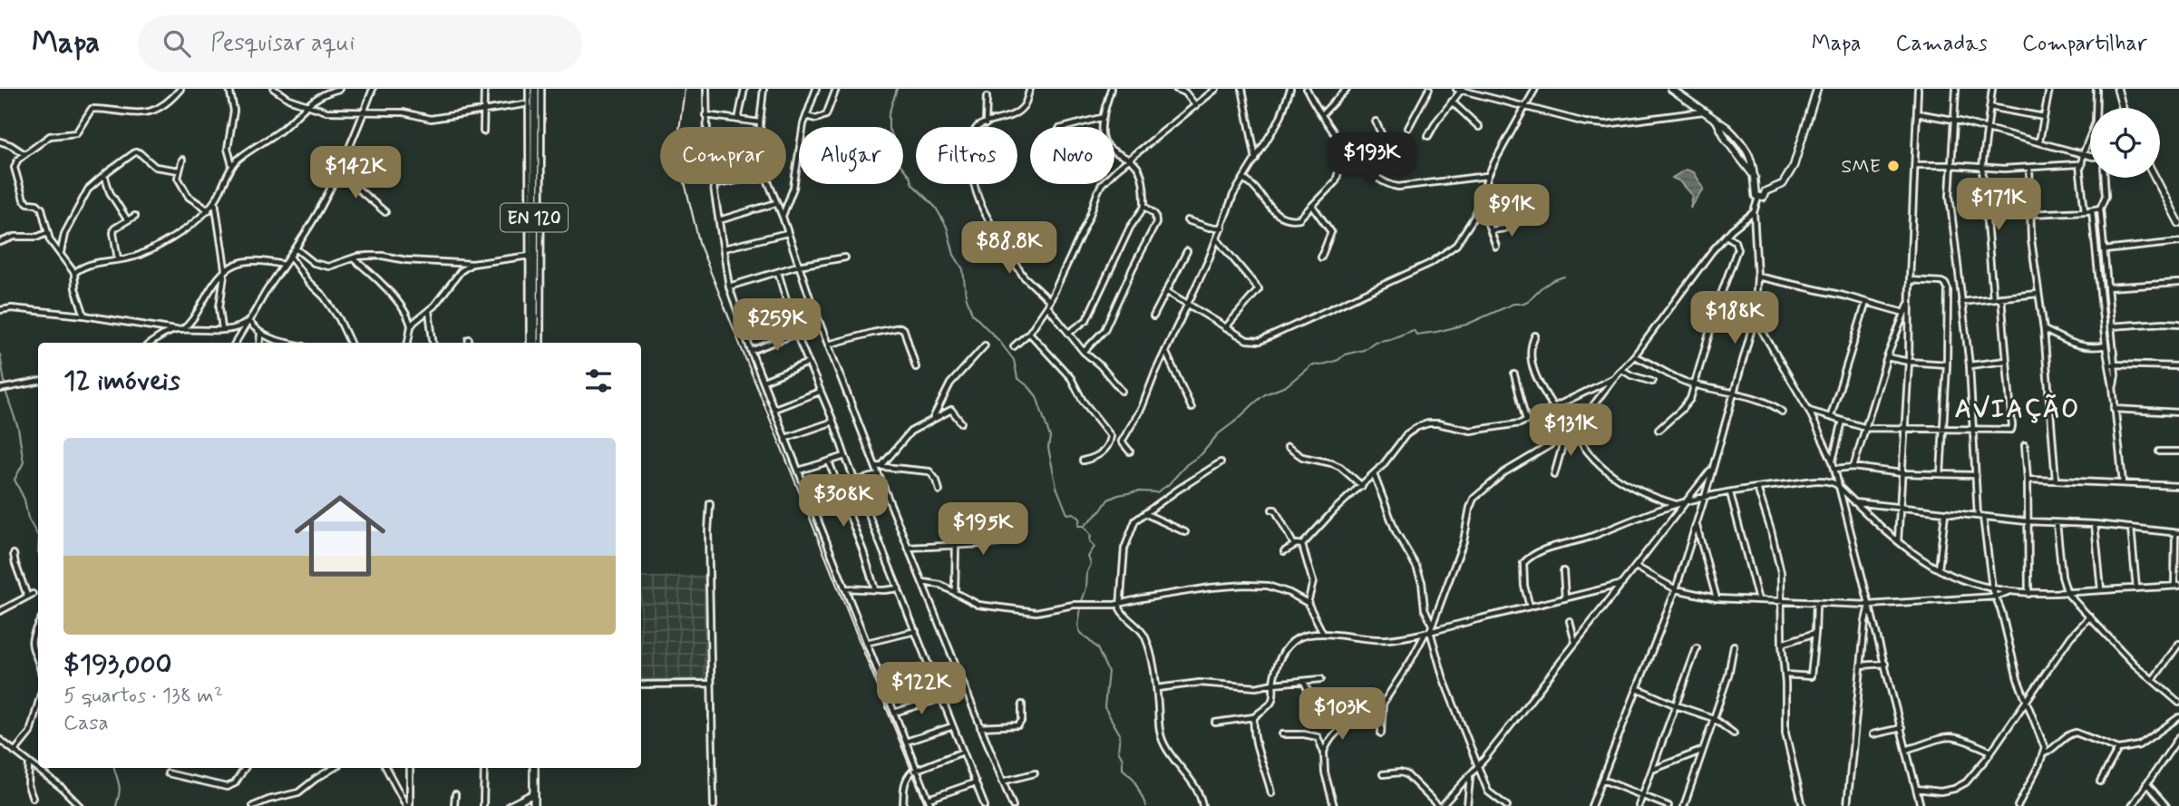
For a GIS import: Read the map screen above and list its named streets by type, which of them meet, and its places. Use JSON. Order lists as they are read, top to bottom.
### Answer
{
  "streets": {
    "main road": ["EN 120"]
  },
  "districts": ["AVIAÇÃO"],
  "places": ["SME"],
  "page": {
    "header": "Mapa",
    "search": "Pesquisar aqui",
    "nav": ["Mapa", "Camadas", "Compartilhar"],
    "chip": [
      "Comprar",
      "Alugar",
      "Filtros",
      "Novo"
    ],
    "price": [
      "$193K",
      "$142K",
      "$171K",
      "$91K",
      "$88.8K",
      "$188K",
      "$259K",
      "$131K",
      "$308K",
      "$195K",
      "$122K",
      "$103K"
    ],
    "heading": "12 imóveis",
    "list": [
      {
        "name": "$193,000",
        "note": "5 quartos · 138 m² · Casa"
      }
    ]
  }
}
